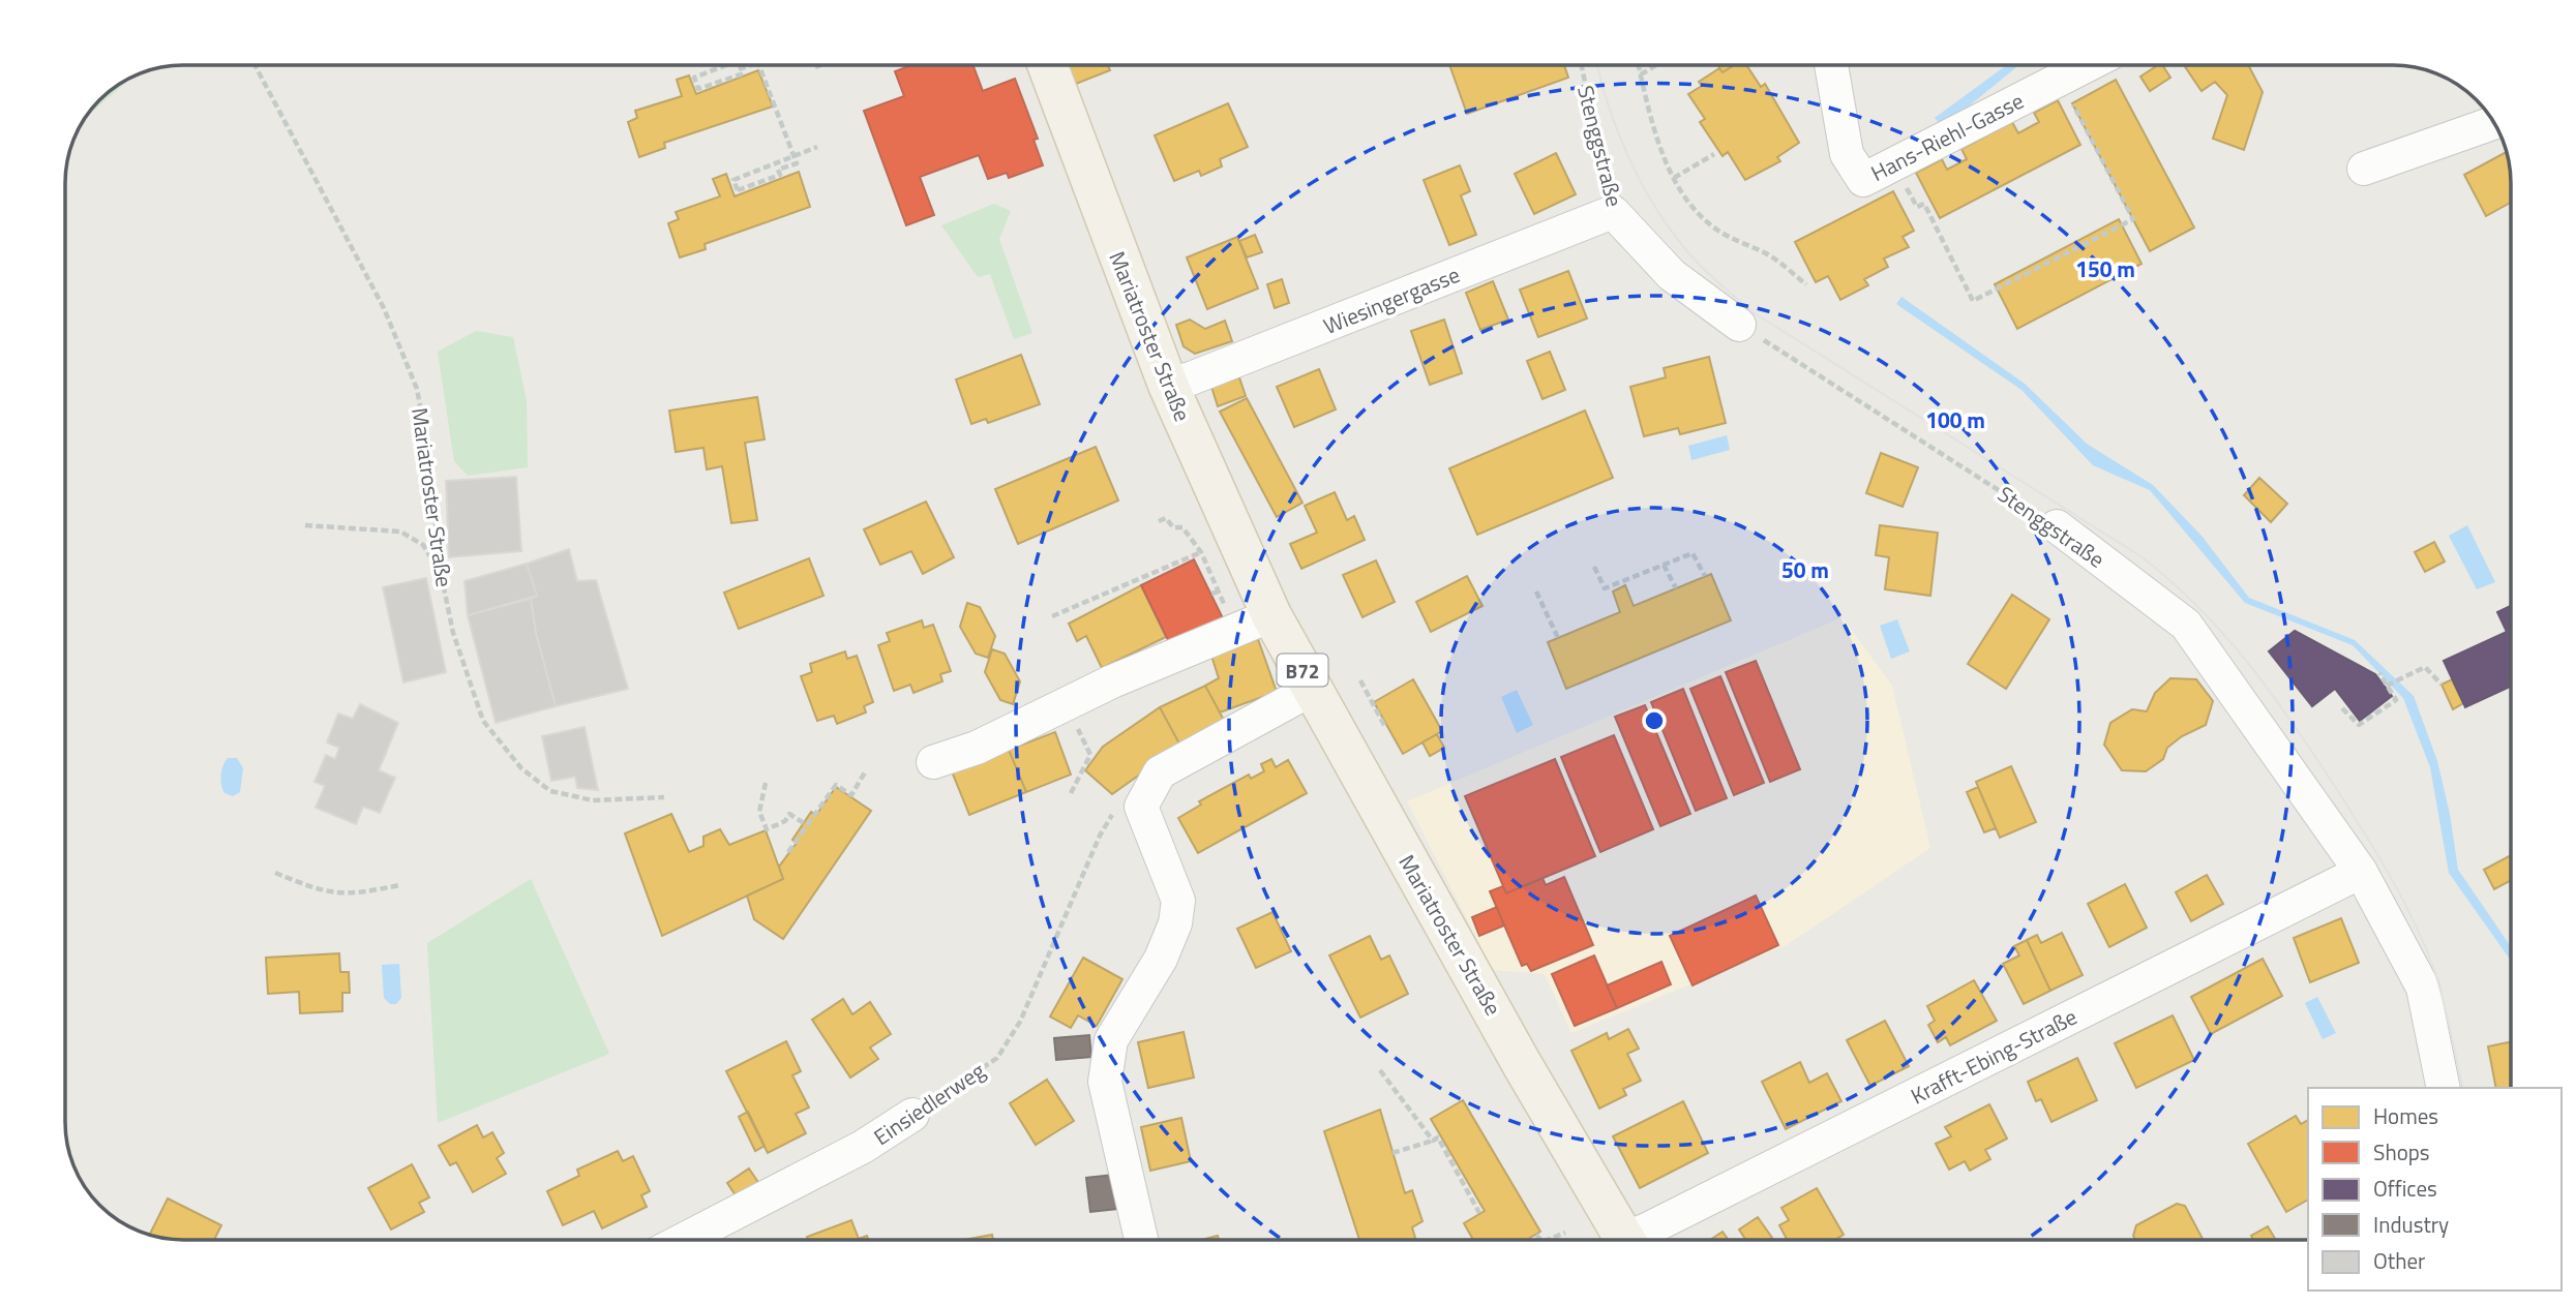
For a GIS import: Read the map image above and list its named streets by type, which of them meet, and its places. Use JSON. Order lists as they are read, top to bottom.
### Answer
{
  "streets": {
    "main road": ["Mariatroster Straße", "B72"],
    "street": [
      "Hans-Riehl-Gasse",
      "Stenggstraße",
      "Wiesingergasse",
      "Krafft-Ebing-Straße",
      "Einsiedlerweg"
    ]
  },
  "crossings": [
    ["Stenggstraße", "Wiesingergasse"],
    ["Stenggstraße", "Krafft-Ebing-Straße"],
    ["Wiesingergasse", "Mariatroster Straße"]
  ],
  "legend": [
    "Homes",
    "Shops",
    "Offices",
    "Industry",
    "Other"
  ],
  "rings": ["150 m", "100 m", "50 m"]
}
